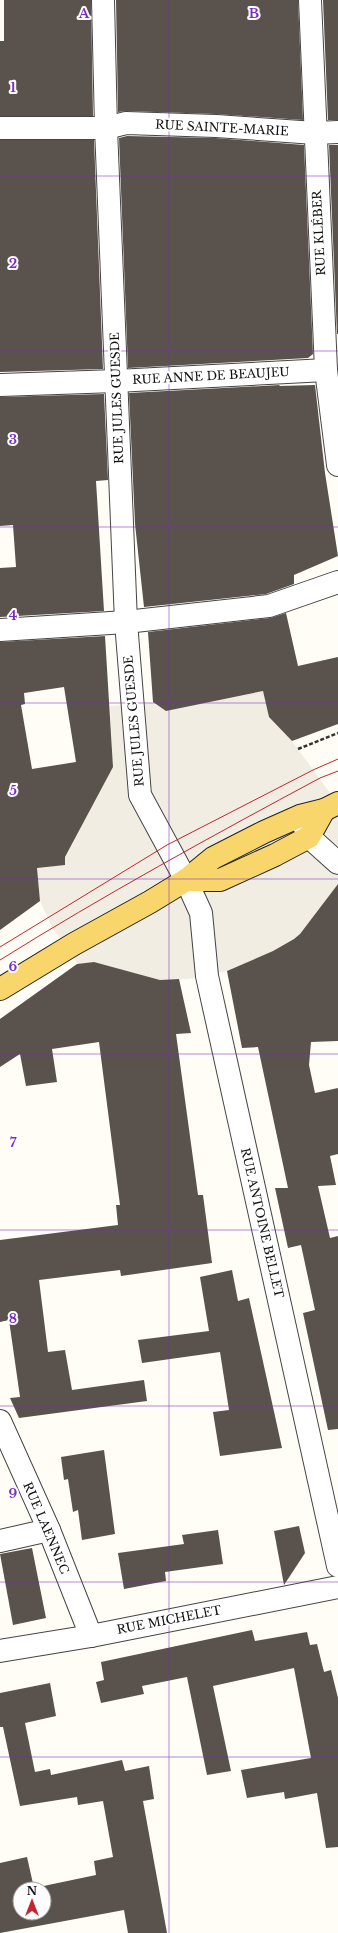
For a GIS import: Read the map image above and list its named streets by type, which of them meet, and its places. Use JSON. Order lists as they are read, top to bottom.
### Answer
{
  "streets": {
    "street": [
      "RUE SAINTE-MARIE",
      "RUE KLÉBER",
      "RUE ANNE DE BEAUJEU",
      "RUE JULES GUESDE",
      "RUE ANTOINE BELLET",
      "RUE LAENNEC",
      "RUE MICHELET"
    ]
  },
  "crossings": [
    ["RUE SAINTE-MARIE", "RUE KLÉBER"],
    ["RUE SAINTE-MARIE", "RUE JULES GUESDE"],
    ["RUE KLÉBER", "RUE ANNE DE BEAUJEU"],
    ["RUE ANNE DE BEAUJEU", "RUE JULES GUESDE"],
    ["RUE JULES GUESDE", "RUE ANTOINE BELLET"],
    ["RUE LAENNEC", "RUE MICHELET"]
  ],
  "north": "top",
  "grid": {
    "columns": ["A", "B"],
    "rows": [
      "1",
      "2",
      "3",
      "4",
      "5",
      "6",
      "7",
      "8",
      "9"
    ]
  }
}
